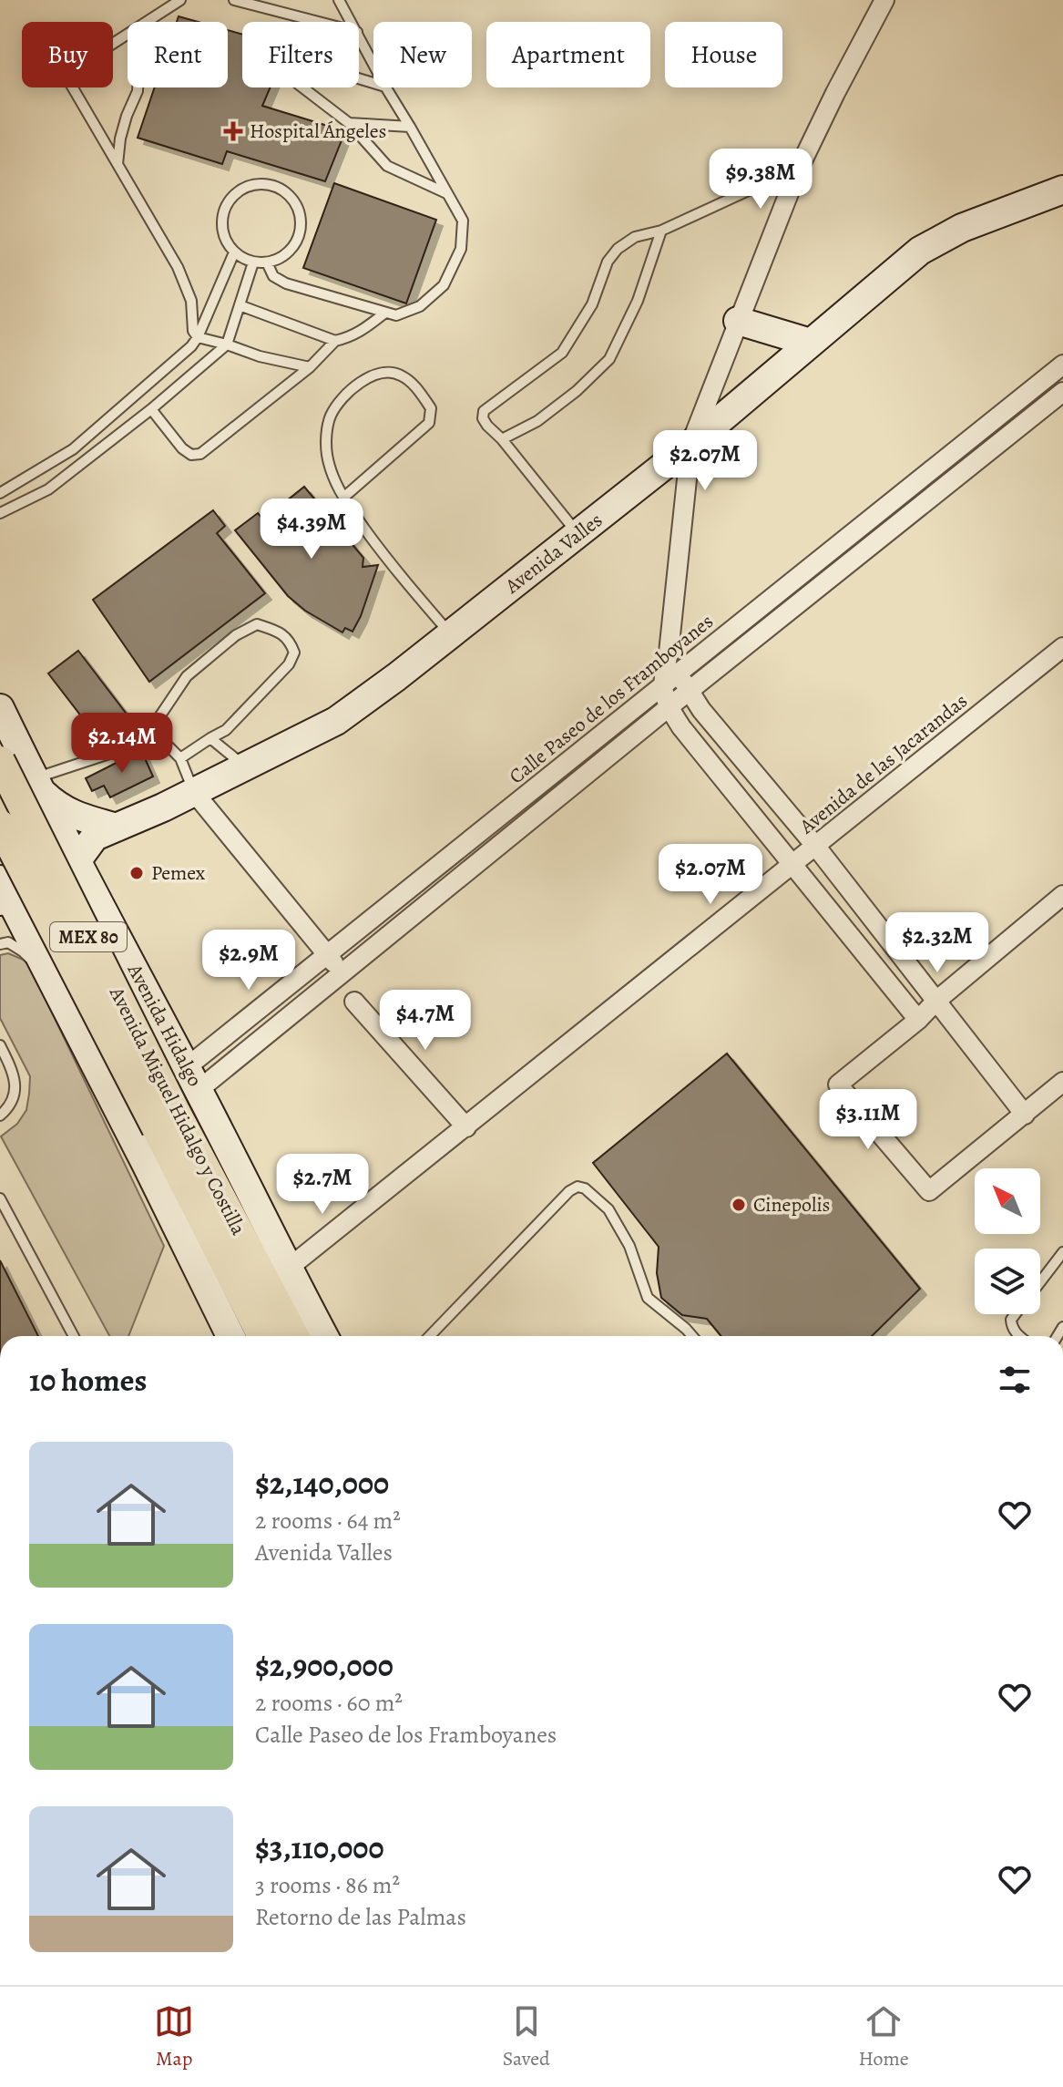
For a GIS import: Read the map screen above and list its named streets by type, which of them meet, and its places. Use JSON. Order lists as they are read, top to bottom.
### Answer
{
  "streets": {
    "main road": [
      "Avenida Valles",
      "MEX 80",
      "Avenida Hidalgo",
      "Avenida Miguel Hidalgo y Costilla"
    ],
    "street": ["Calle Paseo de los Framboyanes", "Avenida de las Jacarandas"]
  },
  "crossings": [
    ["Avenida Valles", "Avenida Hidalgo"],
    ["Calle Paseo de los Framboyanes", "Avenida Hidalgo"],
    ["Avenida de las Jacarandas", "Avenida Hidalgo"]
  ],
  "places": {
    "health": ["Hospital Ángeles"],
    "other": ["Pemex", "Cinepolis"]
  },
  "north": "top left",
  "page": {
    "chip": [
      "Buy",
      "Rent",
      "Filters",
      "New",
      "Apartment",
      "House"
    ],
    "price": [
      "$9.38M",
      "$2.07M",
      "$4.39M",
      "$2.14M",
      "$2.07M",
      "$2.32M",
      "$2.9M",
      "$4.7M",
      "$3.11M",
      "$2.7M"
    ],
    "heading": "10 homes",
    "list": [
      {
        "name": "$2,140,000",
        "note": "2 rooms · 64 m² · Avenida Valles"
      },
      {
        "name": "$2,900,000",
        "note": "2 rooms · 60 m² · Calle Paseo de los Framboyanes"
      },
      {
        "name": "$3,110,000",
        "note": "3 rooms · 86 m² · Retorno de las Palmas"
      }
    ],
    "tabs": ["Map", "Saved", "Home"]
  }
}
